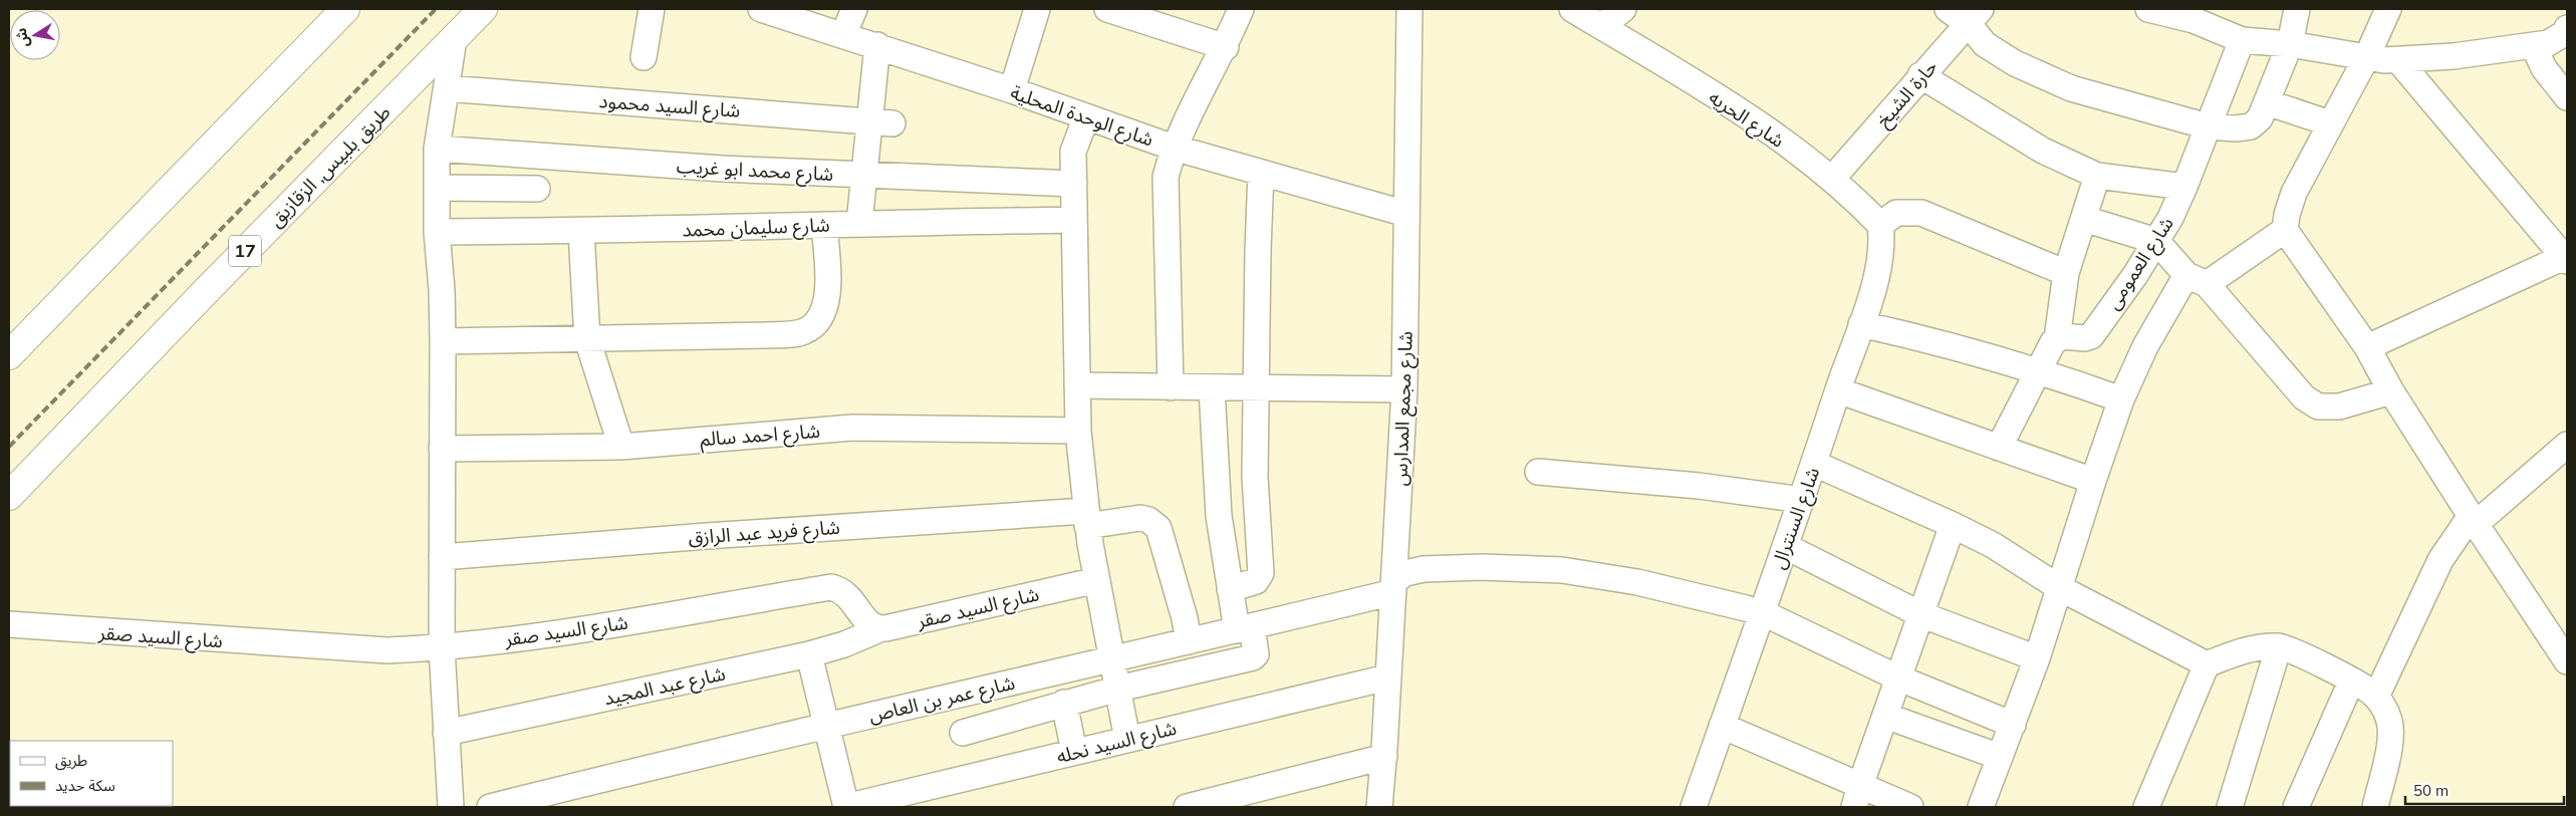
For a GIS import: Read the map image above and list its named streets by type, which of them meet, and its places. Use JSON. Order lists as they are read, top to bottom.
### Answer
{
  "streets": {
    "highway": ["طريق بلبيس, الزقازيق", "17"],
    "street": [
      "حارة الشيخ",
      "شارع السيد محمود",
      "شارع الوحدة المحلية",
      "شارع الحريه",
      "شارع محمد ابو غريب",
      "شارع سليمان محمد",
      "شارع العمومى",
      "شارع مجمع المدارس",
      "شارع احمد سالم",
      "شارع السنترال",
      "شارع فريد عبد الرازق",
      "شارع السيد صقر",
      "شارع عبد المجيد",
      "شارع عمر بن العاص",
      "شارع السيد نحله"
    ]
  },
  "crossings": [
    ["حارة الشيخ", "شارع الحريه"],
    ["شارع الوحدة المحلية", "شارع مجمع المدارس"],
    ["شارع الحريه", "شارع السنترال"],
    ["شارع مجمع المدارس", "شارع عمر بن العاص"],
    ["شارع مجمع المدارس", "شارع السيد نحله"],
    ["شارع السنترال", "شارع عمر بن العاص"],
    ["شارع فريد عبد الرازق", "شارع عمر بن العاص"],
    ["شارع السيد صقر", "شارع عبد المجيد"]
  ],
  "legend": ["طريق", "سكة حديد"],
  "scale_bar": "50 m",
  "north": "left"
}
